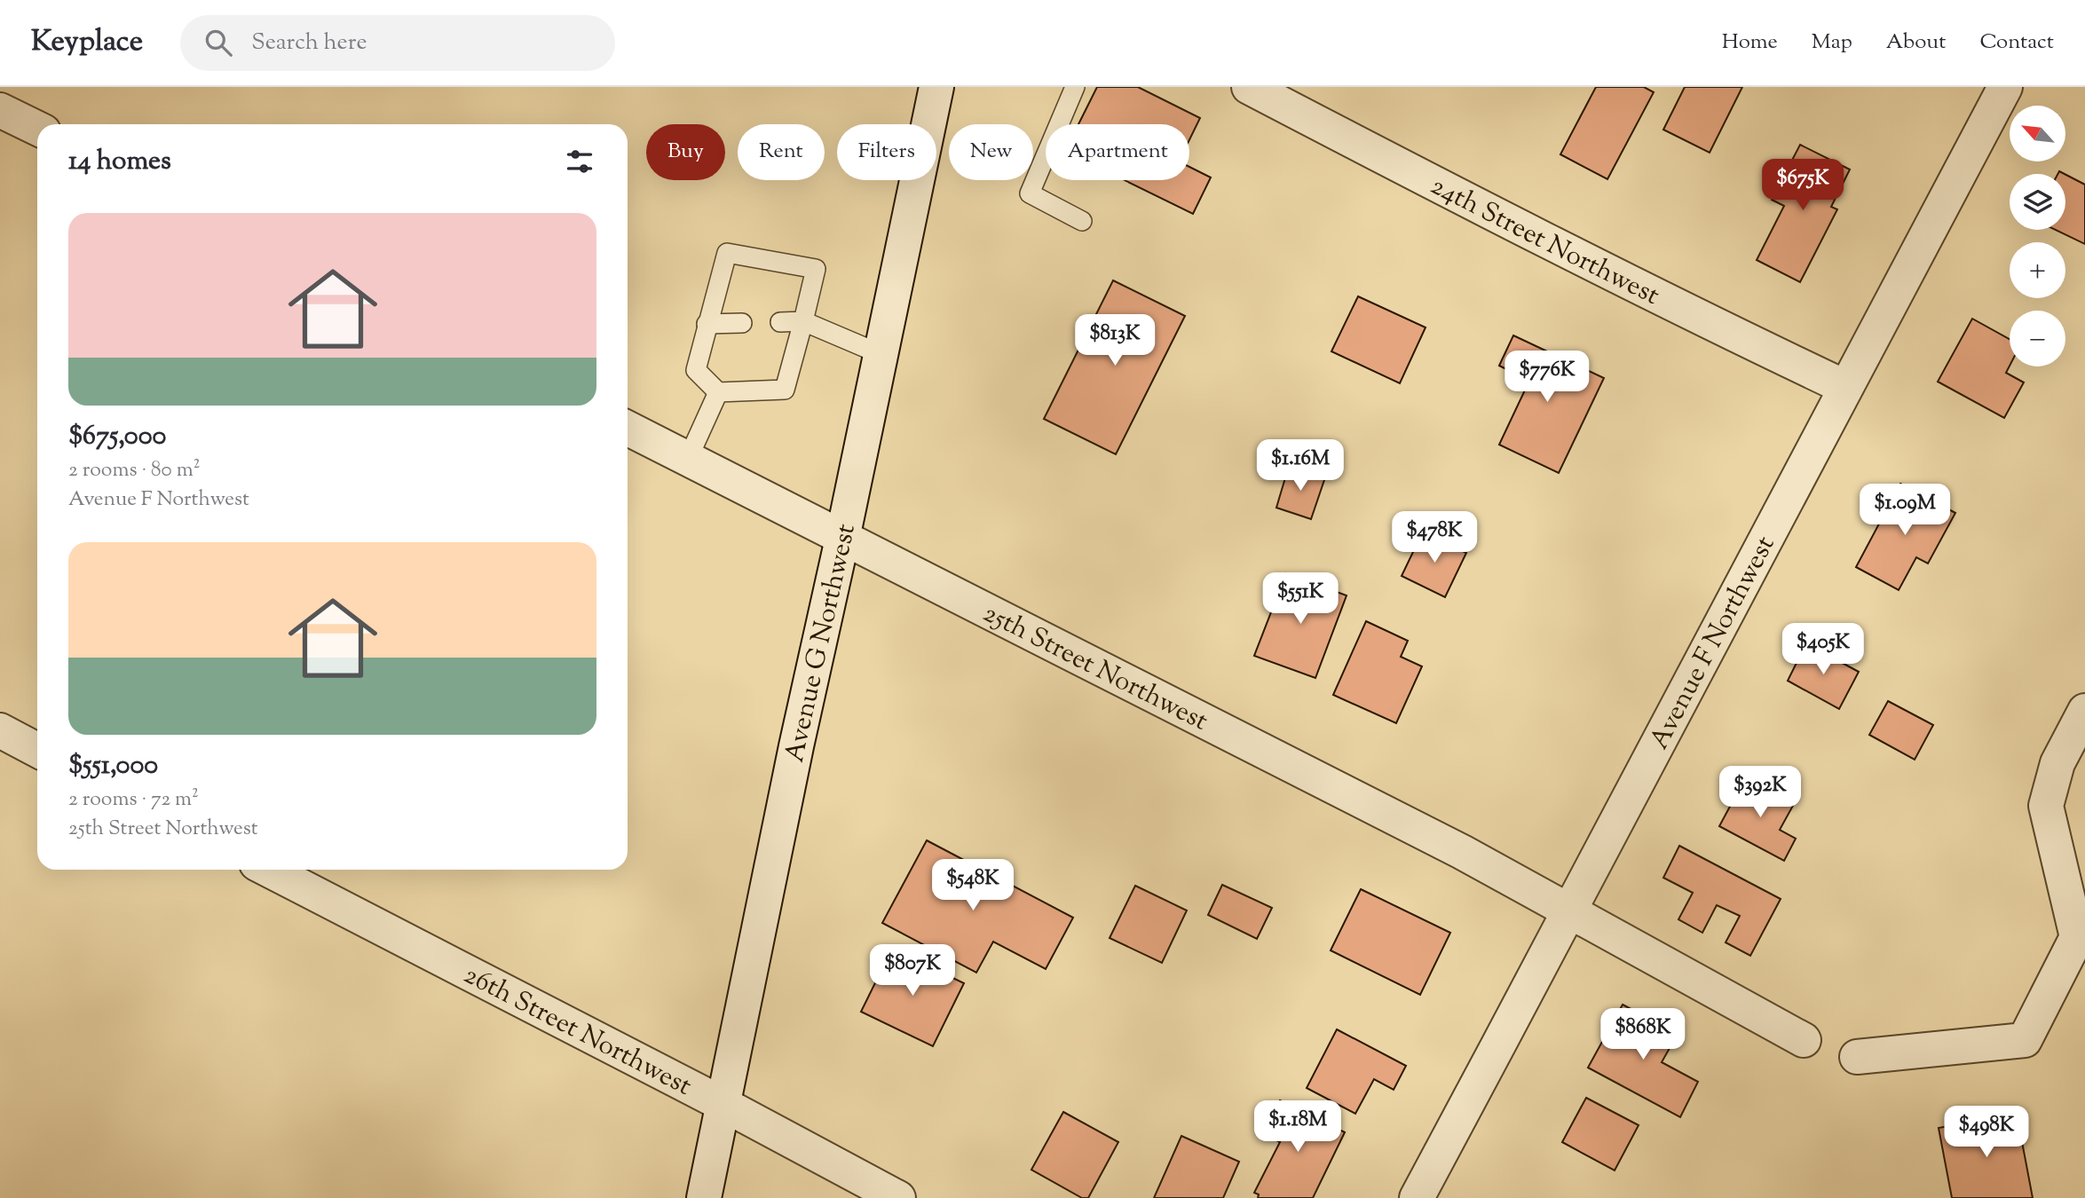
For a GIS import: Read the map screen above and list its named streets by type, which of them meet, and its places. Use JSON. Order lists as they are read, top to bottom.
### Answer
{
  "streets": {
    "street": [
      "24th Street Northwest",
      "Avenue G Northwest",
      "Avenue F Northwest",
      "25th Street Northwest",
      "26th Street Northwest"
    ]
  },
  "crossings": [
    ["24th Street Northwest", "Avenue F Northwest"],
    ["Avenue G Northwest", "25th Street Northwest"],
    ["Avenue G Northwest", "26th Street Northwest"],
    ["Avenue F Northwest", "25th Street Northwest"]
  ],
  "north": "top left",
  "page": {
    "header": "Keyplace",
    "search": "Search here",
    "nav": [
      "Home",
      "Map",
      "About",
      "Contact"
    ],
    "map_buttons": ["+", "−"],
    "chip": [
      "Buy",
      "Rent",
      "Filters",
      "New",
      "Apartment"
    ],
    "heading": "14 homes",
    "price": [
      "$675K",
      "$813K",
      "$776K",
      "$1.16M",
      "$1.09M",
      "$478K",
      "$551K",
      "$405K",
      "$392K",
      "$548K",
      "$807K",
      "$868K",
      "$1.18M",
      "$498K"
    ],
    "list": [
      {
        "name": "$675,000",
        "note": "2 rooms · 80 m² · Avenue F Northwest"
      },
      {
        "name": "$551,000",
        "note": "2 rooms · 72 m² · 25th Street Northwest"
      }
    ]
  }
}
